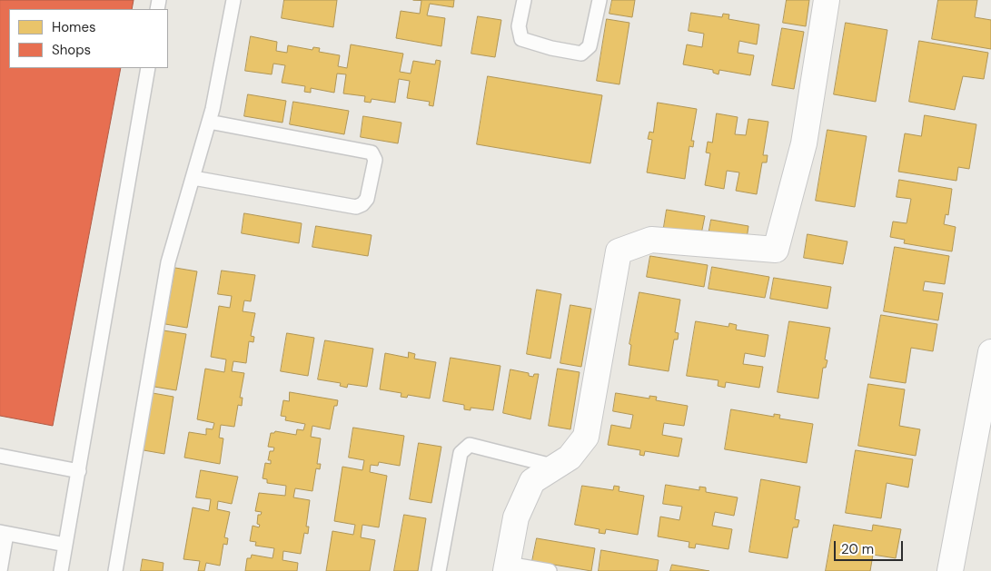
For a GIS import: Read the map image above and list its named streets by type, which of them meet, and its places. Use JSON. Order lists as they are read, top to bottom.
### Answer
{
  "legend": ["Homes", "Shops"],
  "scale_bar": "20 m"
}
